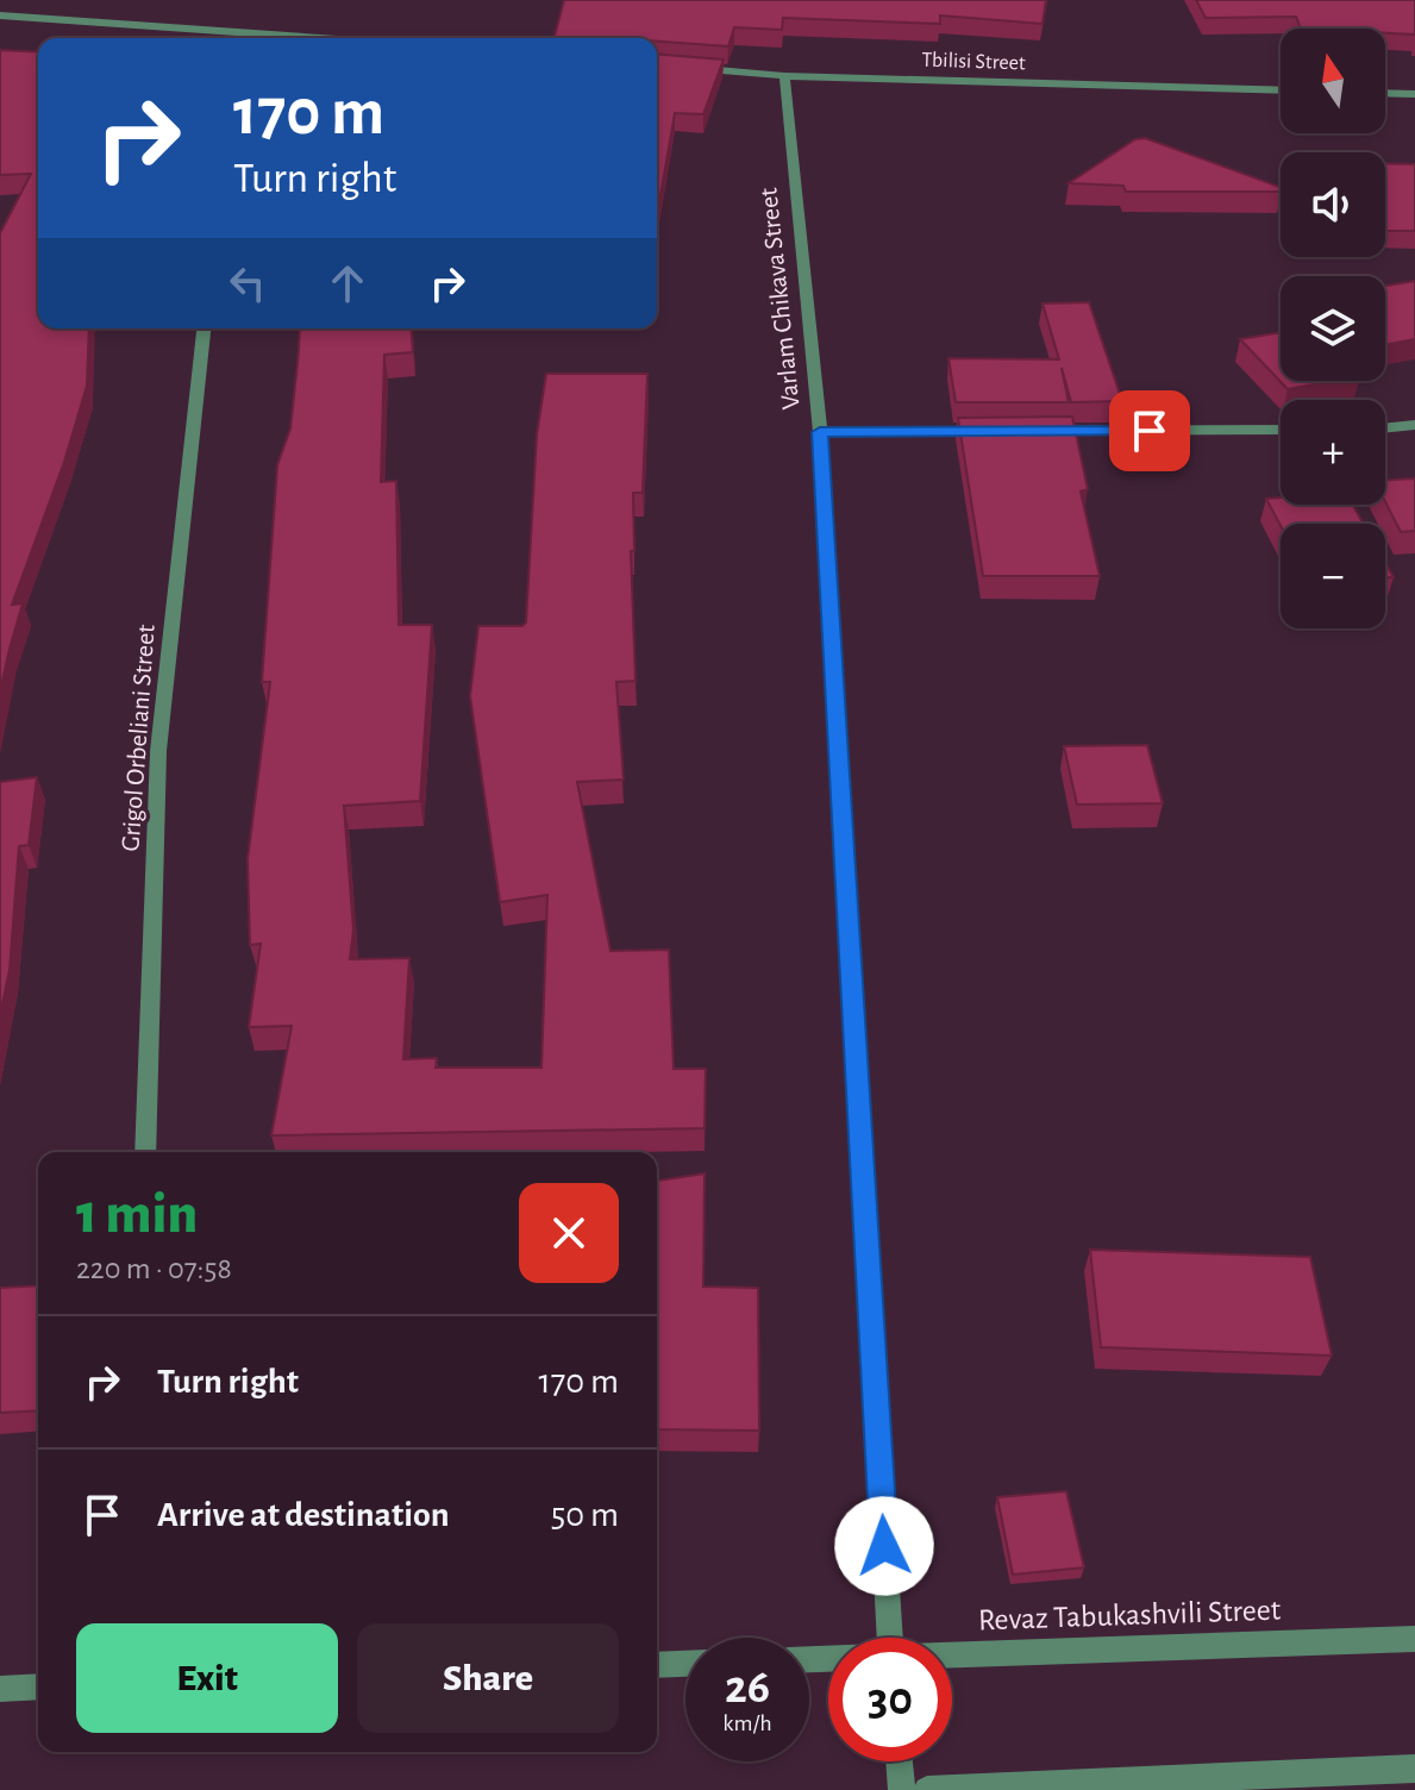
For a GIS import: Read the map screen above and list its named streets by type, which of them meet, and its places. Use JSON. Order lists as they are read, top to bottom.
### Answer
{
  "streets": {
    "street": [
      "Tbilisi Street",
      "Varlam Chikava Street",
      "Grigol Orbeliani Street",
      "Revaz Tabukashvili Street"
    ]
  },
  "crossings": [
    ["Tbilisi Street", "Varlam Chikava Street"]
  ],
  "north": "top",
  "page": {
    "map_buttons": ["+", "−"],
    "turn": ["170 m", "Turn right"],
    "heading": ["1 min", "220 m · 07:58"],
    "list": [
      {
        "name": "Turn right",
        "value": "170 m"
      },
      {
        "name": "Arrive at destination",
        "value": "50 m"
      }
    ],
    "buttons": ["Exit", "Share"],
    "speed": "26 km/h",
    "limit": "30"
  }
}
